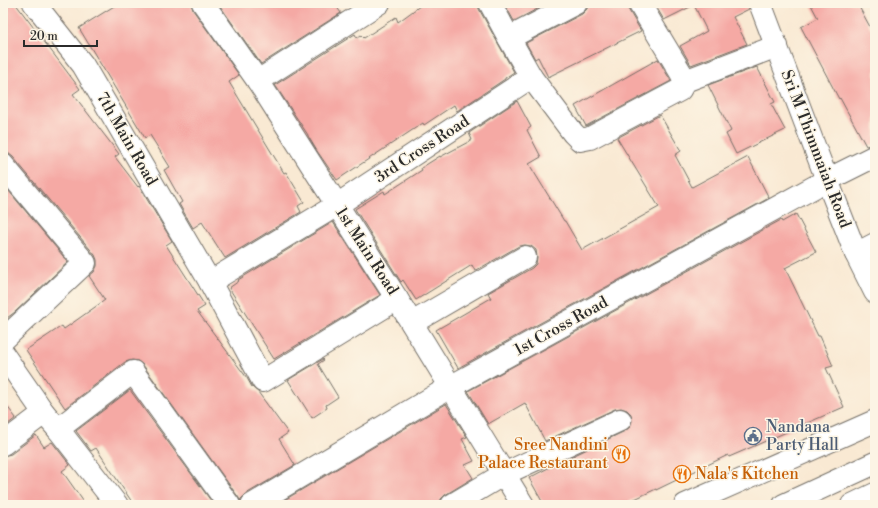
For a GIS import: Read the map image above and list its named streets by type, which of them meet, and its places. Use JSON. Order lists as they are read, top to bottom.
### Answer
{
  "streets": {
    "street": [
      "7th Main Road",
      "3rd Cross Road",
      "Sri M Thimmaiah Road",
      "1st Main Road",
      "1st Cross Road"
    ]
  },
  "crossings": [
    ["7th Main Road", "3rd Cross Road"],
    ["7th Main Road", "1st Main Road"],
    ["3rd Cross Road", "1st Main Road"],
    ["Sri M Thimmaiah Road", "1st Cross Road"],
    ["1st Main Road", "1st Cross Road"]
  ],
  "places": {
    "public building": ["Nandana Party Hall"],
    "restaurant": ["Sree Nandini Palace Restaurant", "Nala's Kitchen"]
  },
  "scale_bar": "20 m"
}
